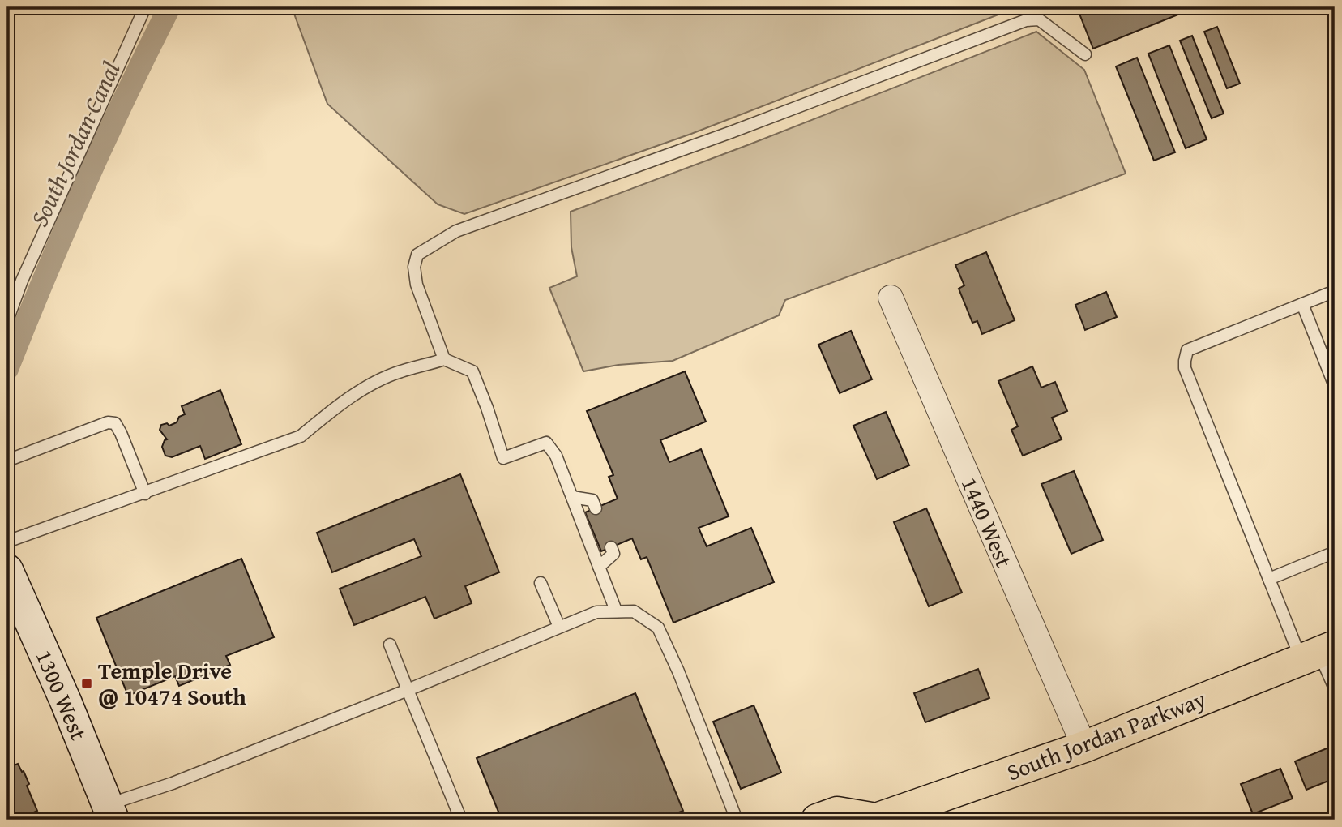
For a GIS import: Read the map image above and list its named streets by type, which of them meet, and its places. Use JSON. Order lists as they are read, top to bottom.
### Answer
{
  "streets": {
    "main road": ["South Jordan Parkway"],
    "street": ["1440 West", "1300 West"]
  },
  "crossings": [
    ["1440 West", "South Jordan Parkway"]
  ],
  "water": ["South Jordan Canal"],
  "places": {
    "transit": ["Temple Drive @ 10474 South"]
  }
}
